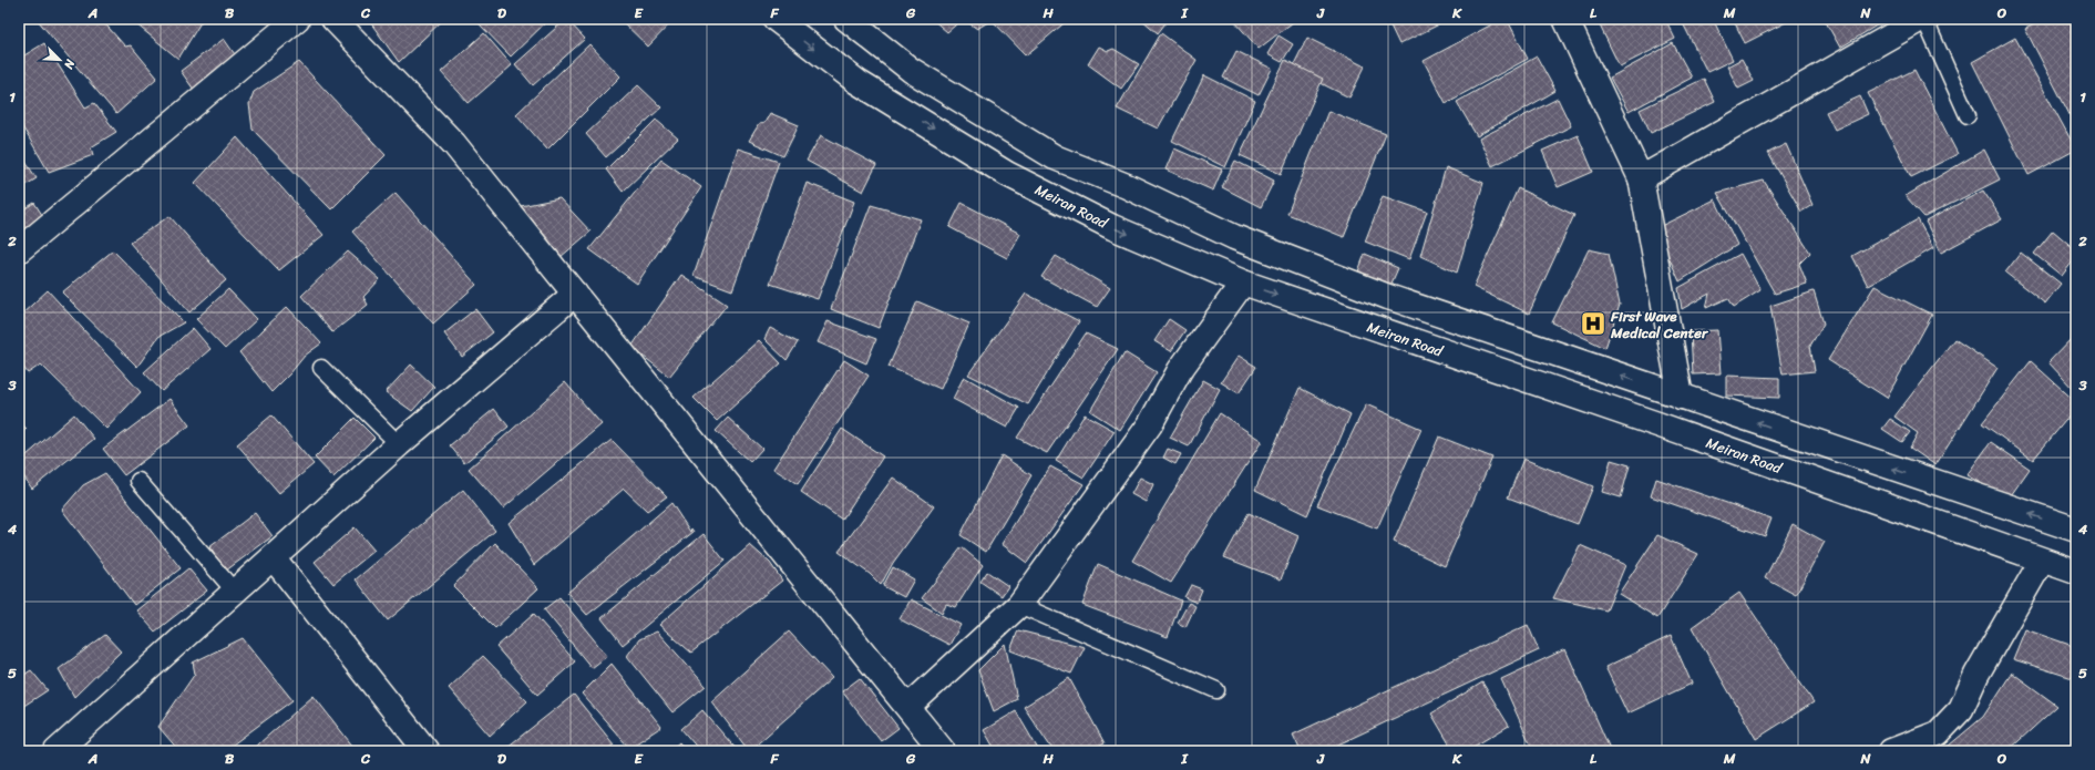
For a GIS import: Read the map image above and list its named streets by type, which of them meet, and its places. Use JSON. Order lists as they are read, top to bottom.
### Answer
{
  "streets": {
    "street": ["Meiran Road"]
  },
  "places": {
    "hospital": ["First Wave Medical Center"]
  },
  "north": "bottom right",
  "grid": {
    "columns": [
      "A",
      "B",
      "C",
      "D",
      "E",
      "F",
      "G",
      "H",
      "I",
      "J",
      "K",
      "L",
      "M",
      "N",
      "O"
    ],
    "rows": [
      "1",
      "2",
      "3",
      "4",
      "5"
    ]
  }
}
